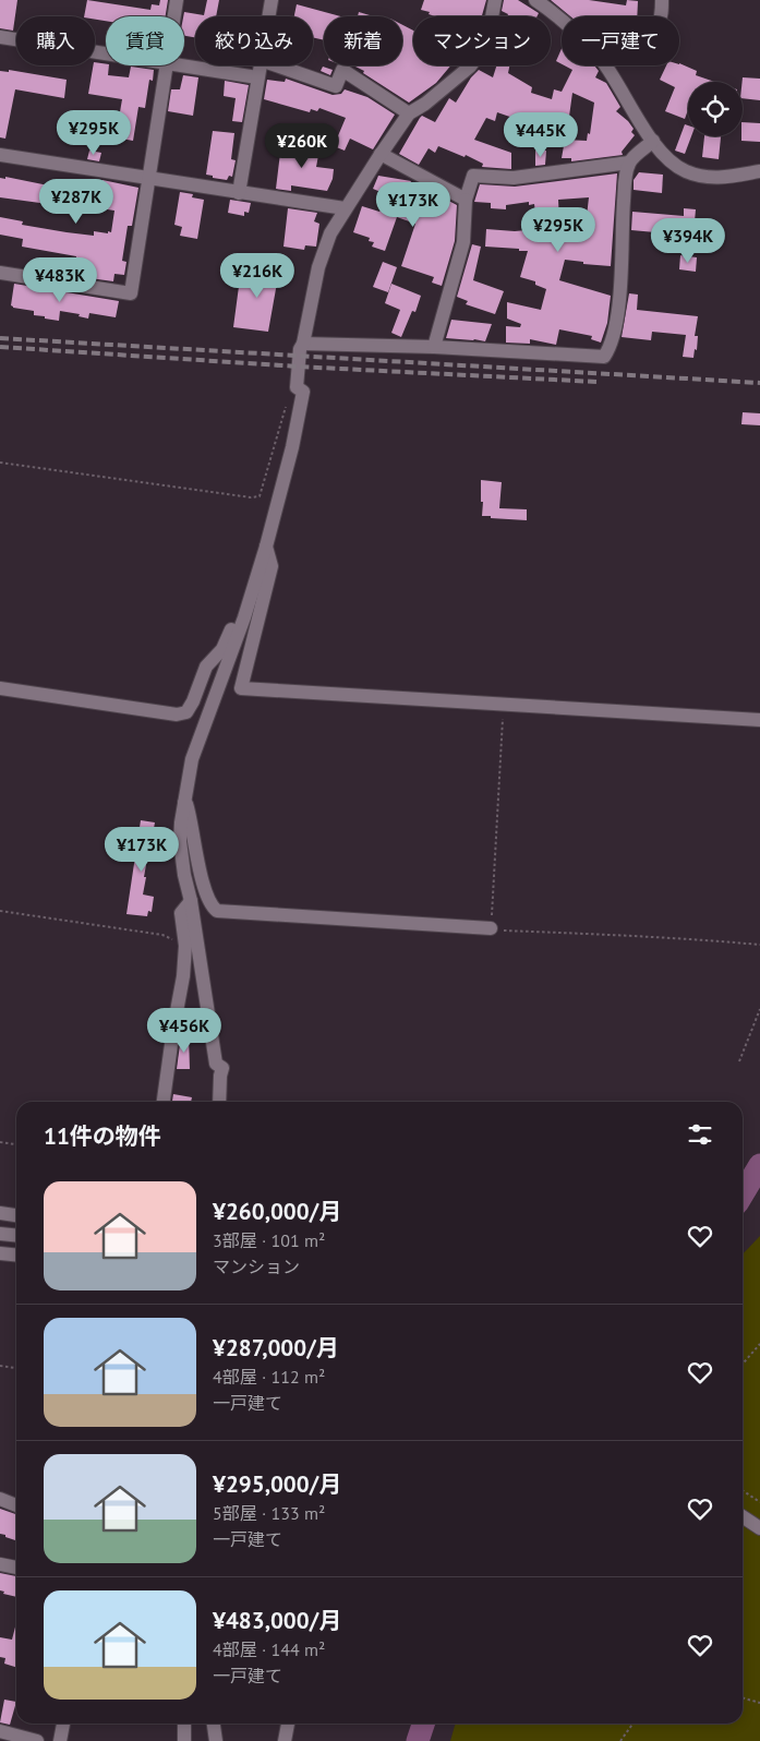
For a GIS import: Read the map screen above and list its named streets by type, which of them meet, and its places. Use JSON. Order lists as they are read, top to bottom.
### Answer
{
  "page": {
    "chip": [
      "購入",
      "賃貸",
      "絞り込み",
      "新着",
      "マンション",
      "一戸建て"
    ],
    "price": [
      "¥295K",
      "¥445K",
      "¥260K",
      "¥287K",
      "¥173K",
      "¥295K",
      "¥394K",
      "¥216K",
      "¥483K",
      "¥173K",
      "¥456K"
    ],
    "heading": "11件の物件",
    "list": [
      {
        "name": "¥260,000/月",
        "note": "3部屋 · 101 m² · マンション"
      },
      {
        "name": "¥287,000/月",
        "note": "4部屋 · 112 m² · 一戸建て"
      },
      {
        "name": "¥295,000/月",
        "note": "5部屋 · 133 m² · 一戸建て"
      },
      {
        "name": "¥483,000/月",
        "note": "4部屋 · 144 m² · 一戸建て"
      }
    ]
  }
}
